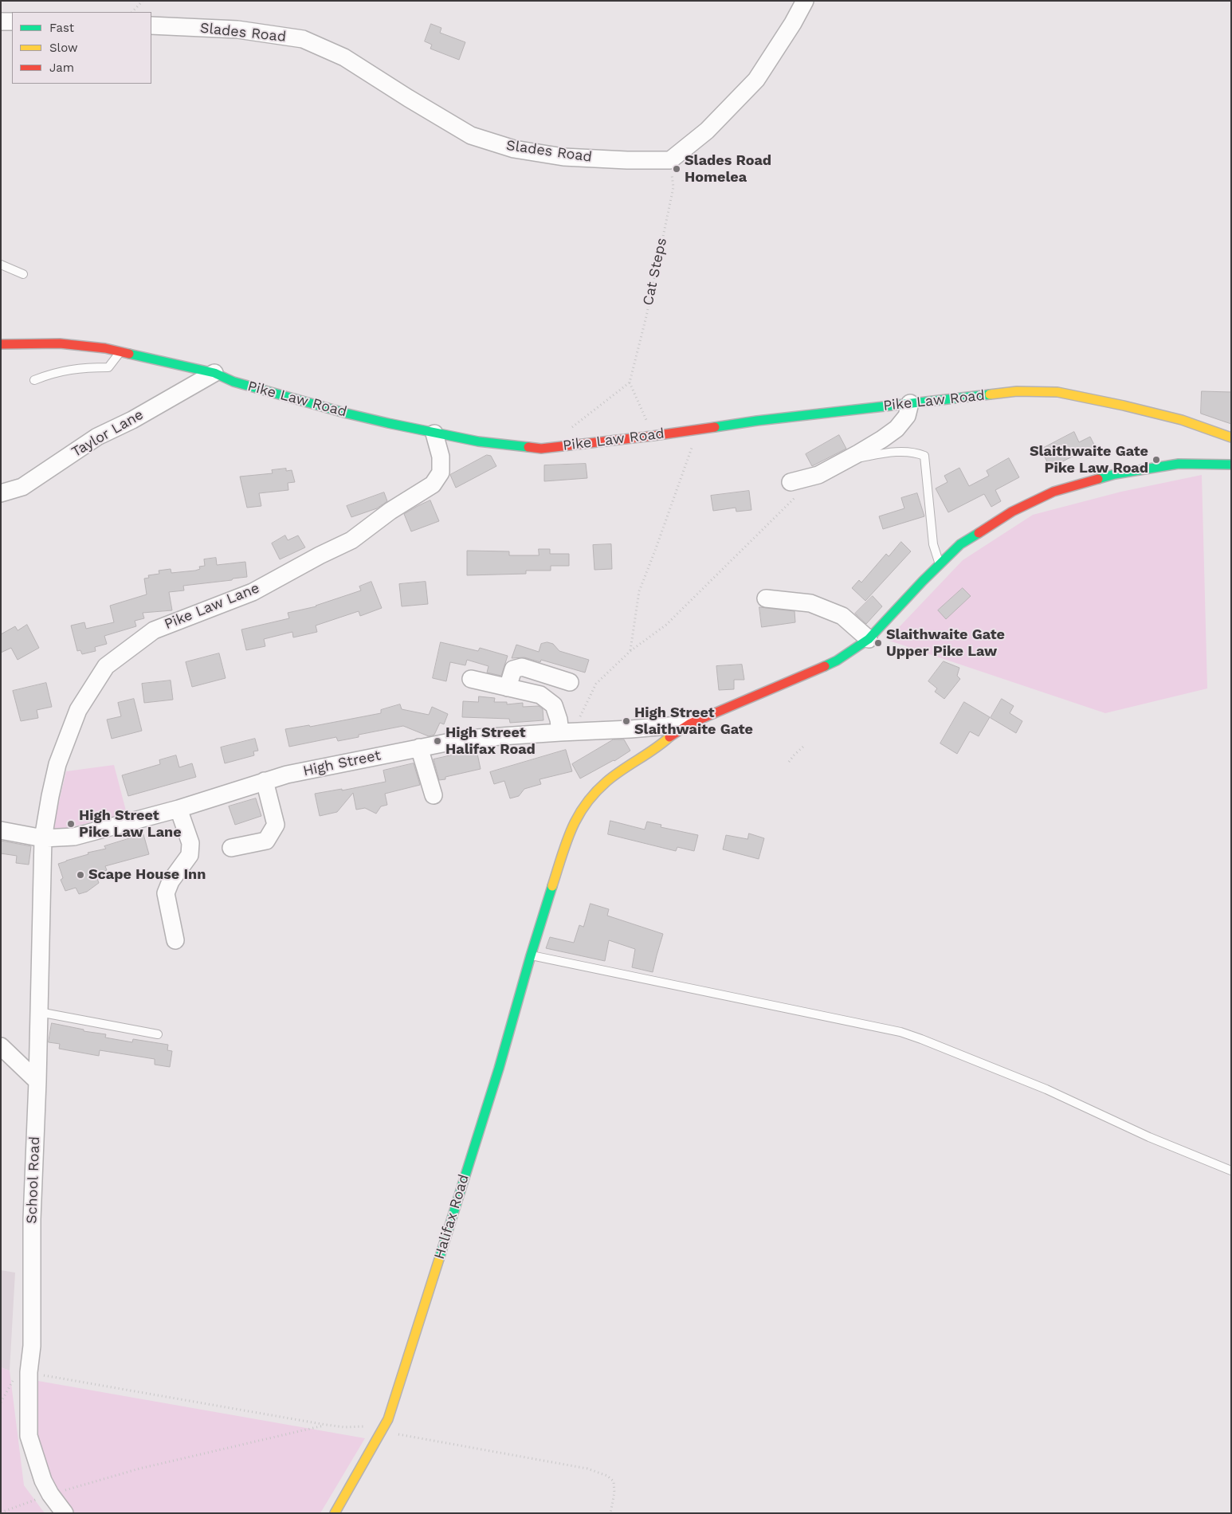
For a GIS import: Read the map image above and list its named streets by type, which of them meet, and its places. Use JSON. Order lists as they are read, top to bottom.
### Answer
{
  "streets": {
    "street": [
      "Slades Road",
      "Pike Law Road",
      "Taylor Lane",
      "Pike Law Lane",
      "High Street",
      "School Road",
      "Halifax Road"
    ],
    "path": ["Cat Steps"]
  },
  "crossings": [
    ["Slades Road", "Cat Steps"],
    ["Pike Law Road", "Taylor Lane"],
    ["Pike Law Road", "Pike Law Lane"],
    ["Pike Law Lane", "High Street"],
    ["Pike Law Lane", "School Road"],
    ["High Street", "School Road"],
    ["High Street", "Halifax Road"]
  ],
  "places": [
    "Slades Road Homelea",
    "Slaithwaite Gate Pike Law Road",
    "Slaithwaite Gate Upper Pike Law",
    "High Street Slaithwaite Gate",
    "High Street Halifax Road",
    "High Street Pike Law Lane",
    "Scape House Inn"
  ],
  "legend": ["Fast", "Slow", "Jam"]
}
